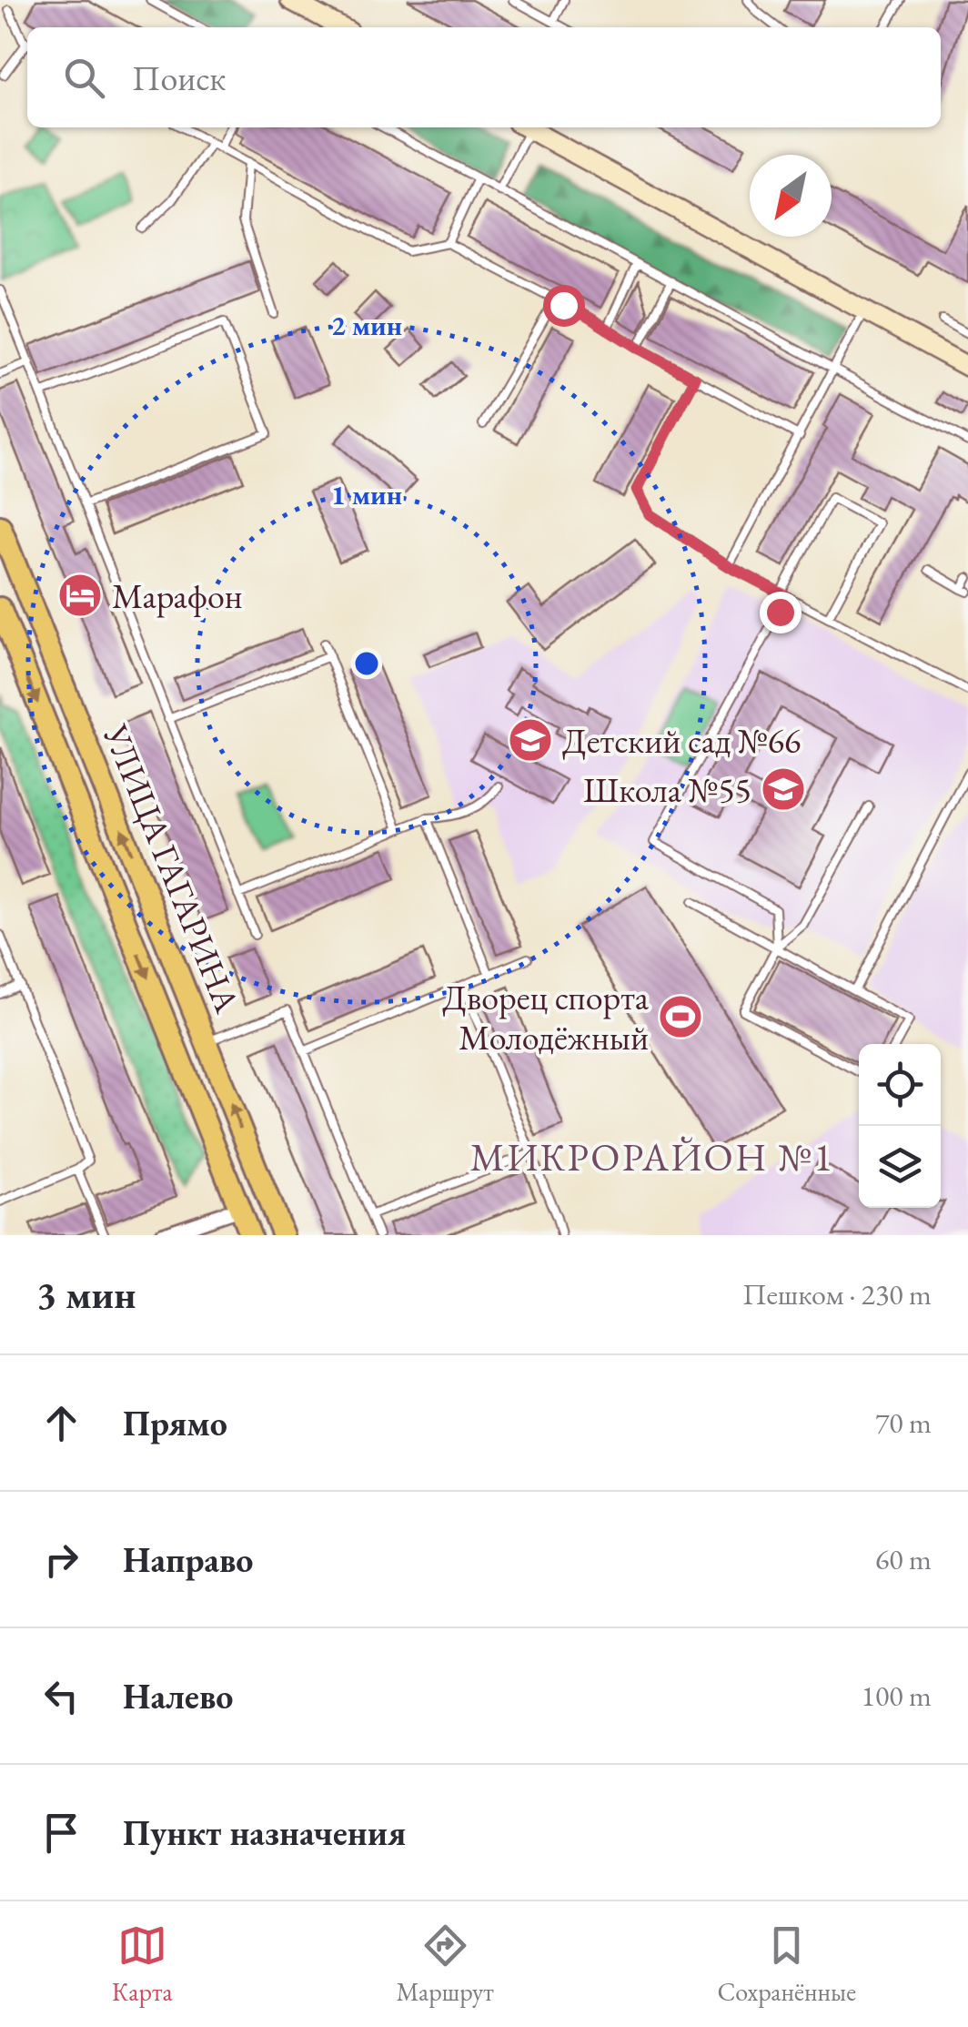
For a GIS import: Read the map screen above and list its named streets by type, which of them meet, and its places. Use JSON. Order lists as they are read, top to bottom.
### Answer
{
  "streets": {
    "main road": ["УЛИЦА ГАГАРИНА"]
  },
  "districts": ["МИКРОРАЙОН №1"],
  "places": {
    "hotel": ["Марафон"],
    "school or university": ["Детский сад №66", "Школа №55"],
    "sports": ["Дворец спорта Молодёжный"]
  },
  "north": "bottom left",
  "page": {
    "search": "Поиск",
    "heading": ["3 мин", "Пешком · 230 m"],
    "list": [
      ["Прямо", "70 m"],
      ["Направо", "60 m"],
      ["Налево", "100 m"],
      "Пункт назначения"
    ],
    "nav": ["Карта", "Маршрут", "Сохранённые"]
  },
  "rings": ["2 мин", "1 мин"]
}
